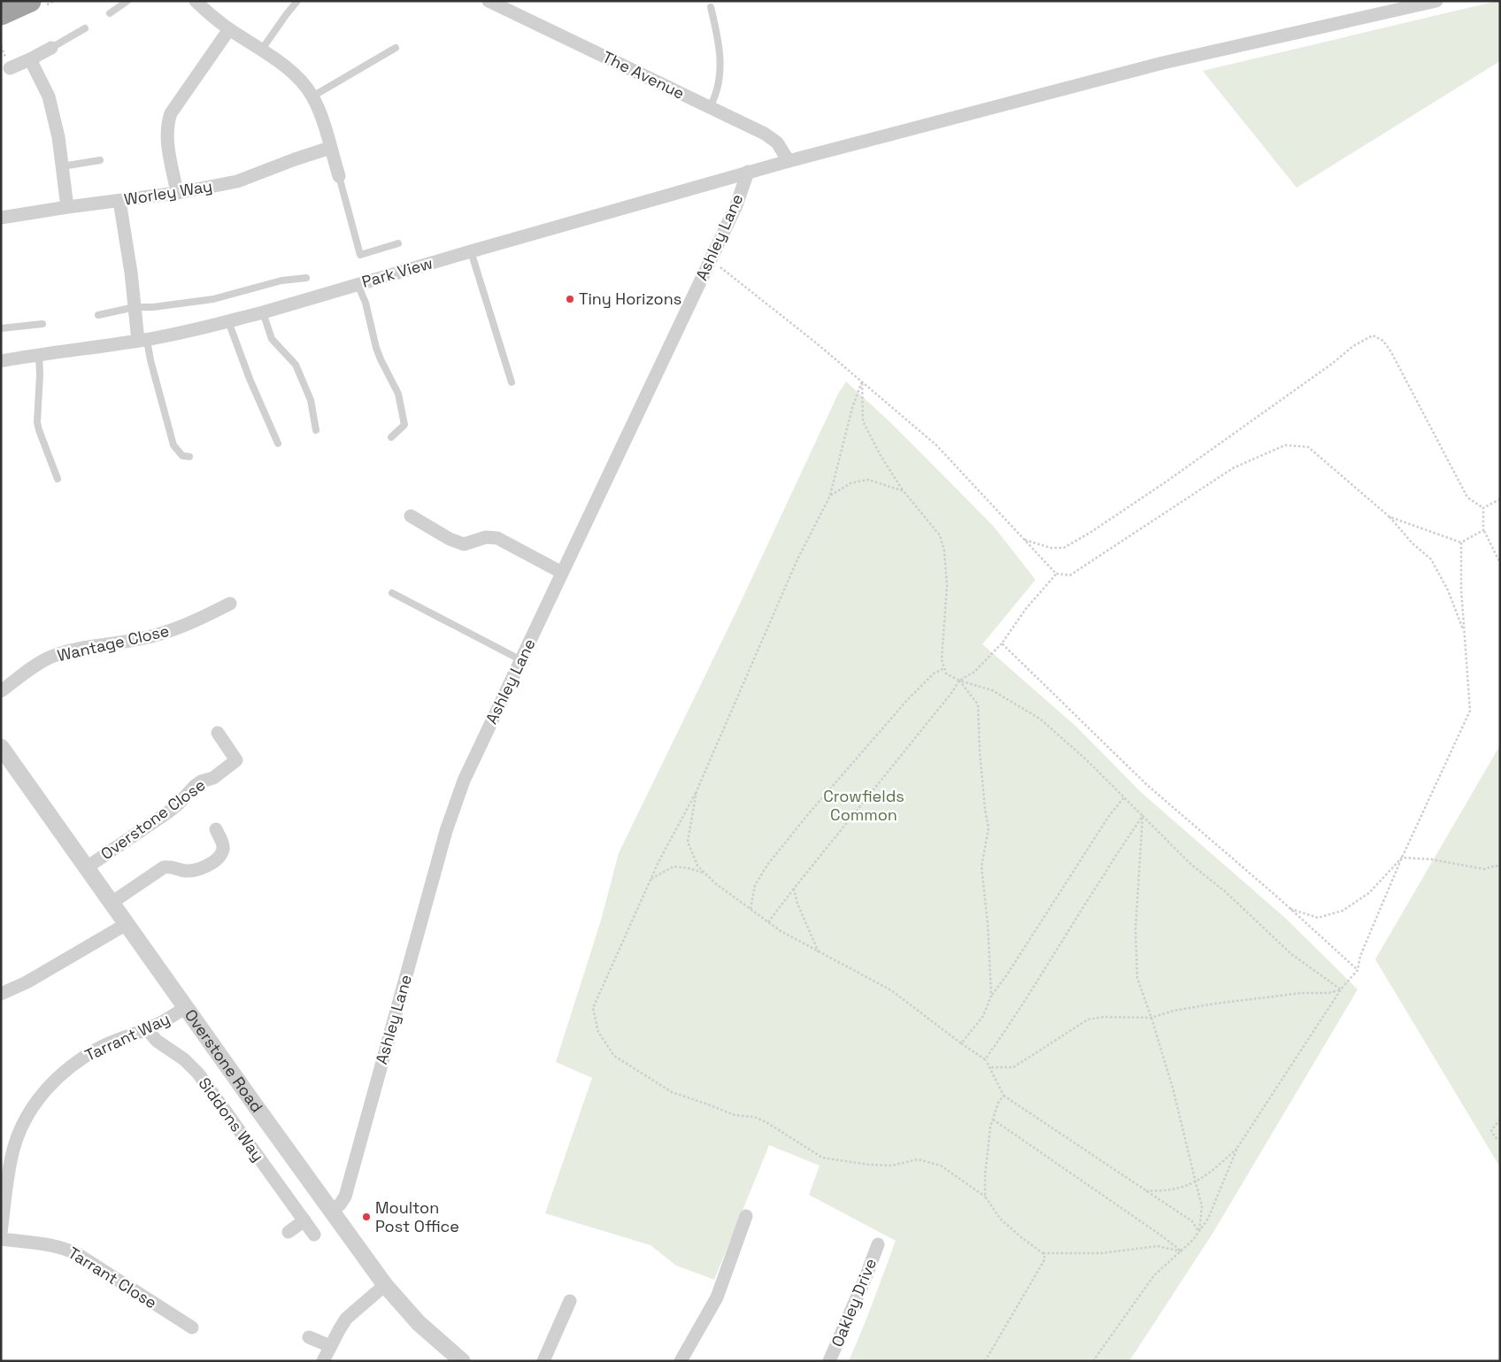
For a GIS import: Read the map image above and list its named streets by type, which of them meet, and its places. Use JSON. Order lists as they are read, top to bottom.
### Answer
{
  "streets": {
    "street": [
      "The Avenue",
      "Worley Way",
      "Ashley Lane",
      "Park View",
      "Wantage Close",
      "Overstone Close",
      "Tarrant Way",
      "Overstone Road",
      "Siddons Way",
      "Tarrant Close",
      "Oakley Drive"
    ]
  },
  "crossings": [
    ["The Avenue", "Park View"],
    ["Ashley Lane", "Park View"],
    ["Ashley Lane", "Overstone Road"],
    ["Overstone Close", "Overstone Road"],
    ["Tarrant Way", "Overstone Road"],
    ["Tarrant Way", "Siddons Way"]
  ],
  "parks": ["Crowfields Common"],
  "places": ["Tiny Horizons", "Moulton Post Office"]
}
